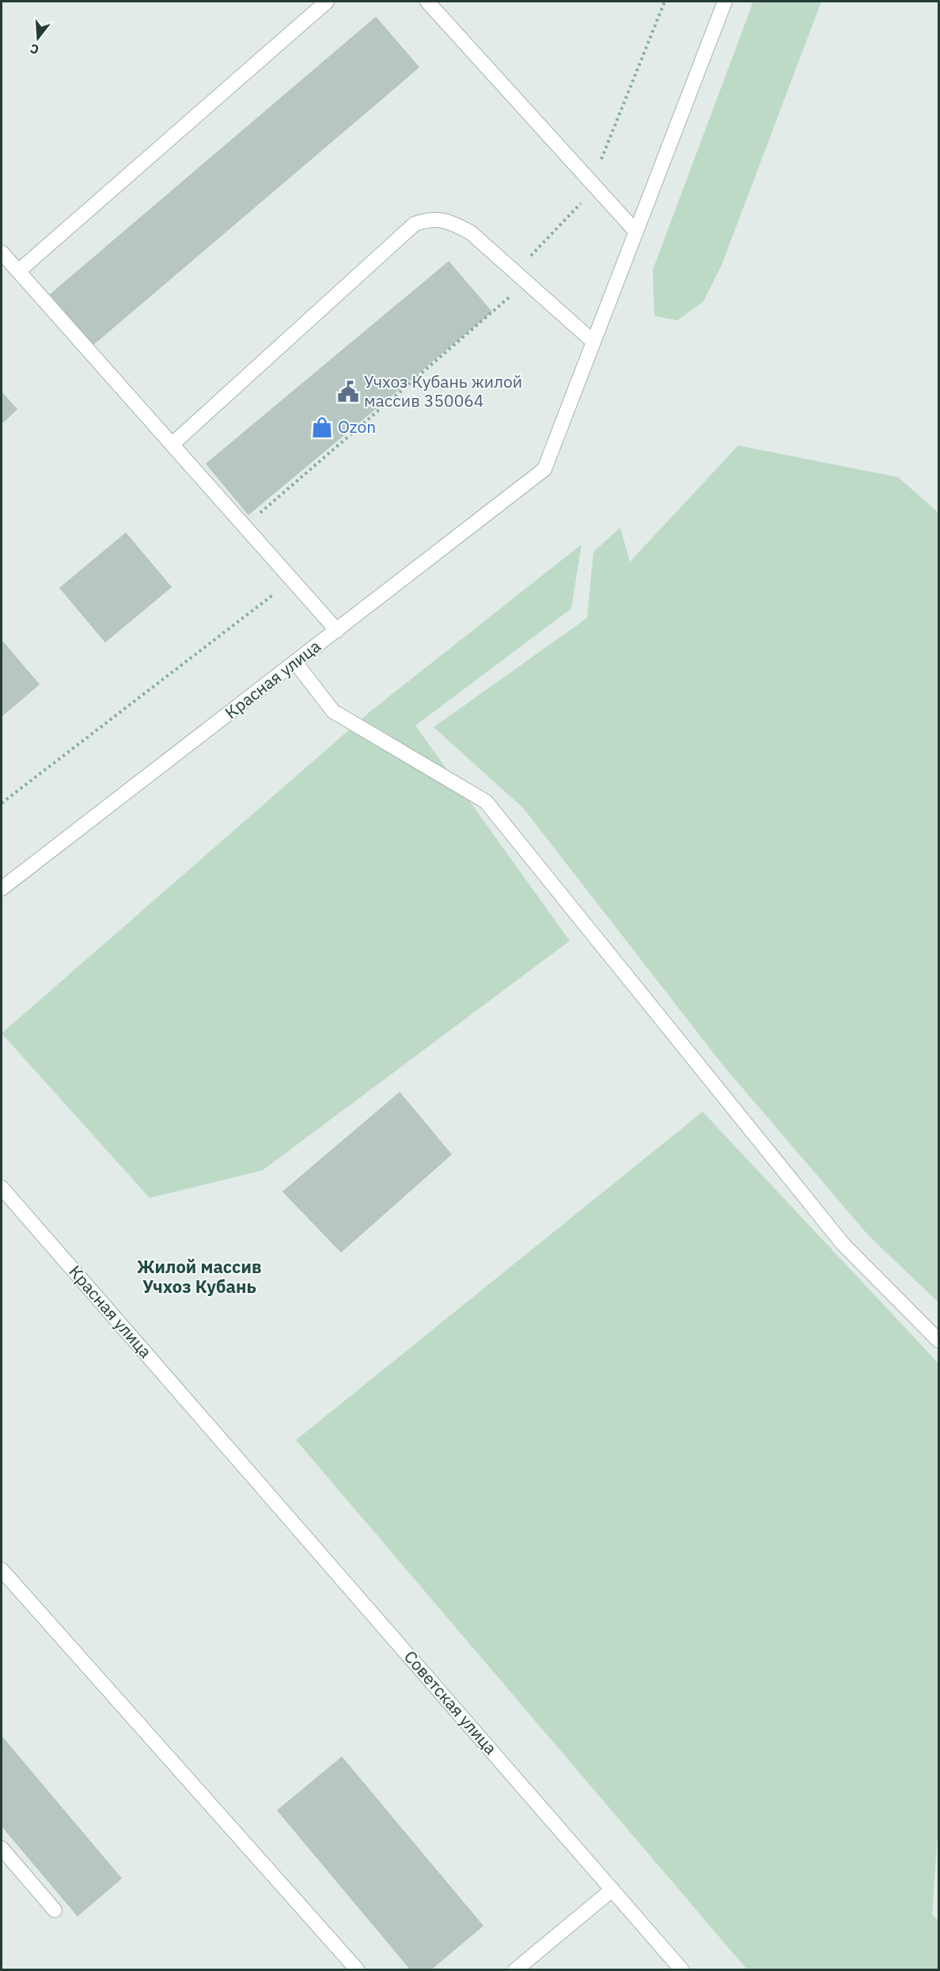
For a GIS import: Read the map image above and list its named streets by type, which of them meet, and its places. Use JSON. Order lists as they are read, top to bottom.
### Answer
{
  "streets": {
    "street": ["Красная улица", "Советская улица"]
  },
  "crossings": [
    ["Красная улица", "Советская улица"]
  ],
  "districts": ["Жилой массив Учхоз Кубань"],
  "places": {
    "public building": ["Учхоз Кубань жилой массив 350064"],
    "shop": ["Ozon"]
  },
  "north": "bottom"
}
